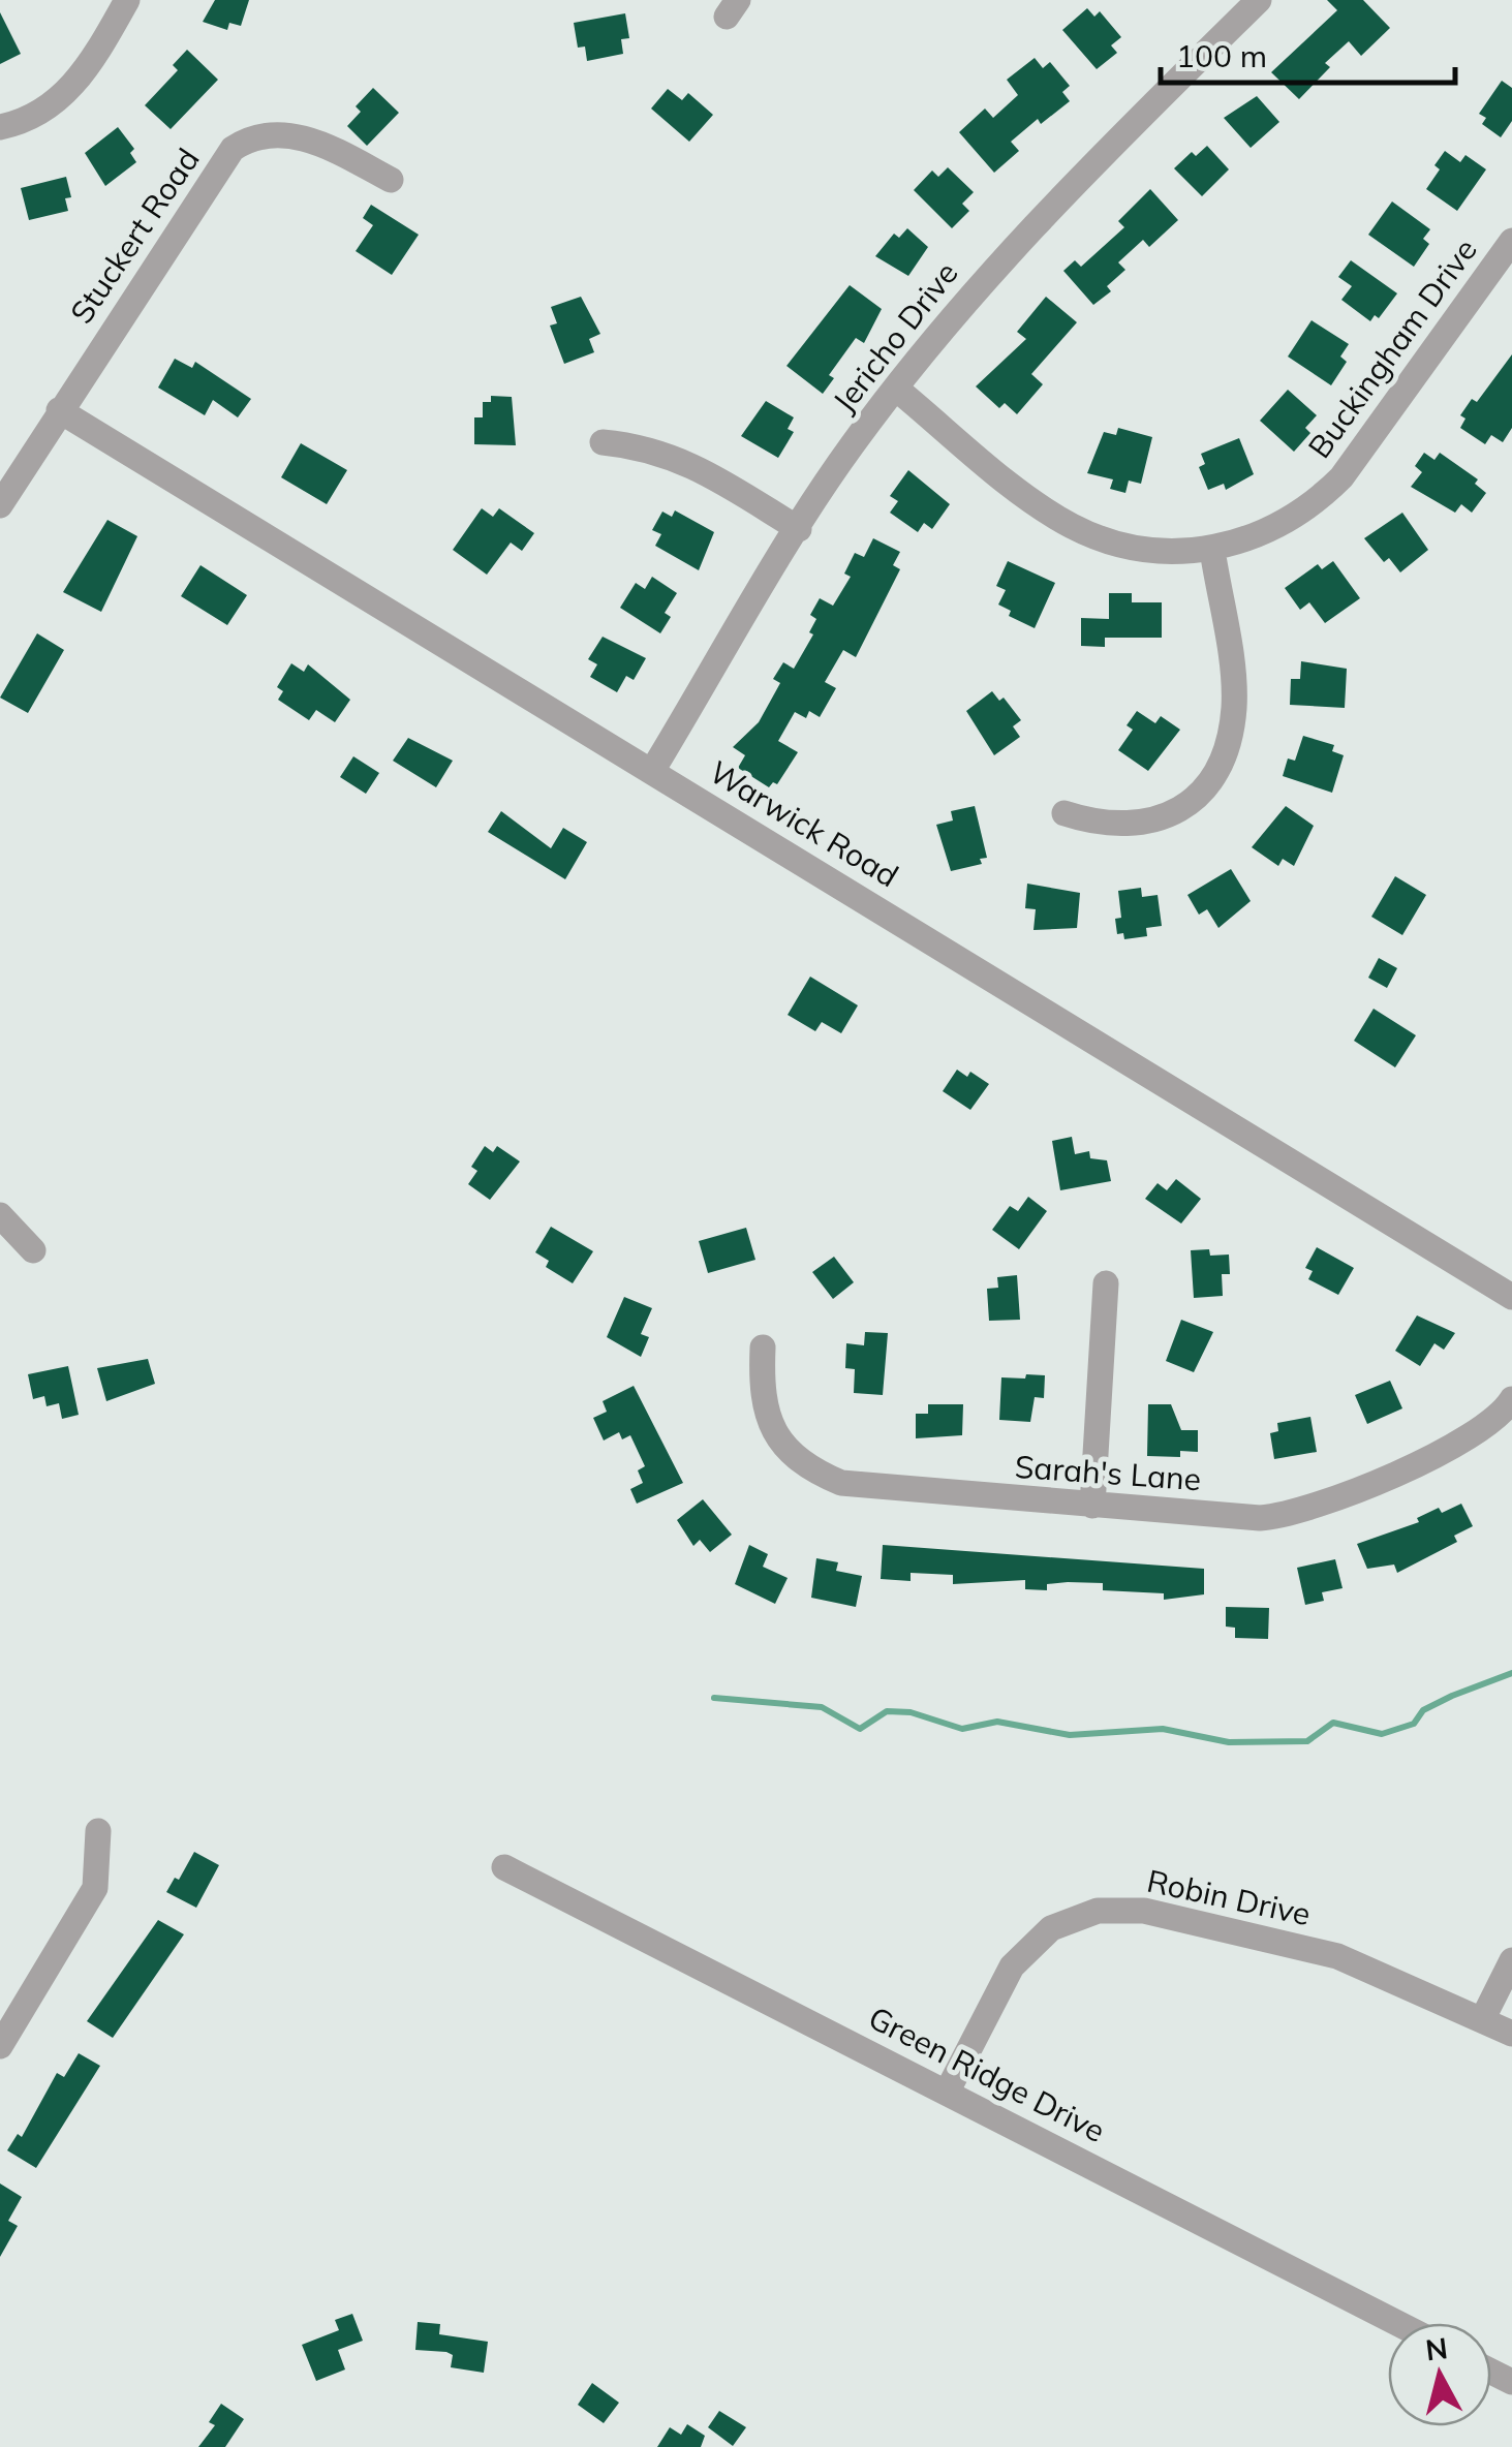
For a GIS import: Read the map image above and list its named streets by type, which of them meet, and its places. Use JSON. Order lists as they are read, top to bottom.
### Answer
{
  "streets": {
    "street": [
      "Stuckert Road",
      "Jericho Drive",
      "Buckingham Drive",
      "Warwick Road",
      "Sarah's Lane",
      "Robin Drive",
      "Green Ridge Drive"
    ]
  },
  "crossings": [
    ["Stuckert Road", "Warwick Road"],
    ["Jericho Drive", "Buckingham Drive"],
    ["Jericho Drive", "Warwick Road"],
    ["Robin Drive", "Green Ridge Drive"]
  ],
  "scale_bar": "100 m",
  "north": "top"
}
